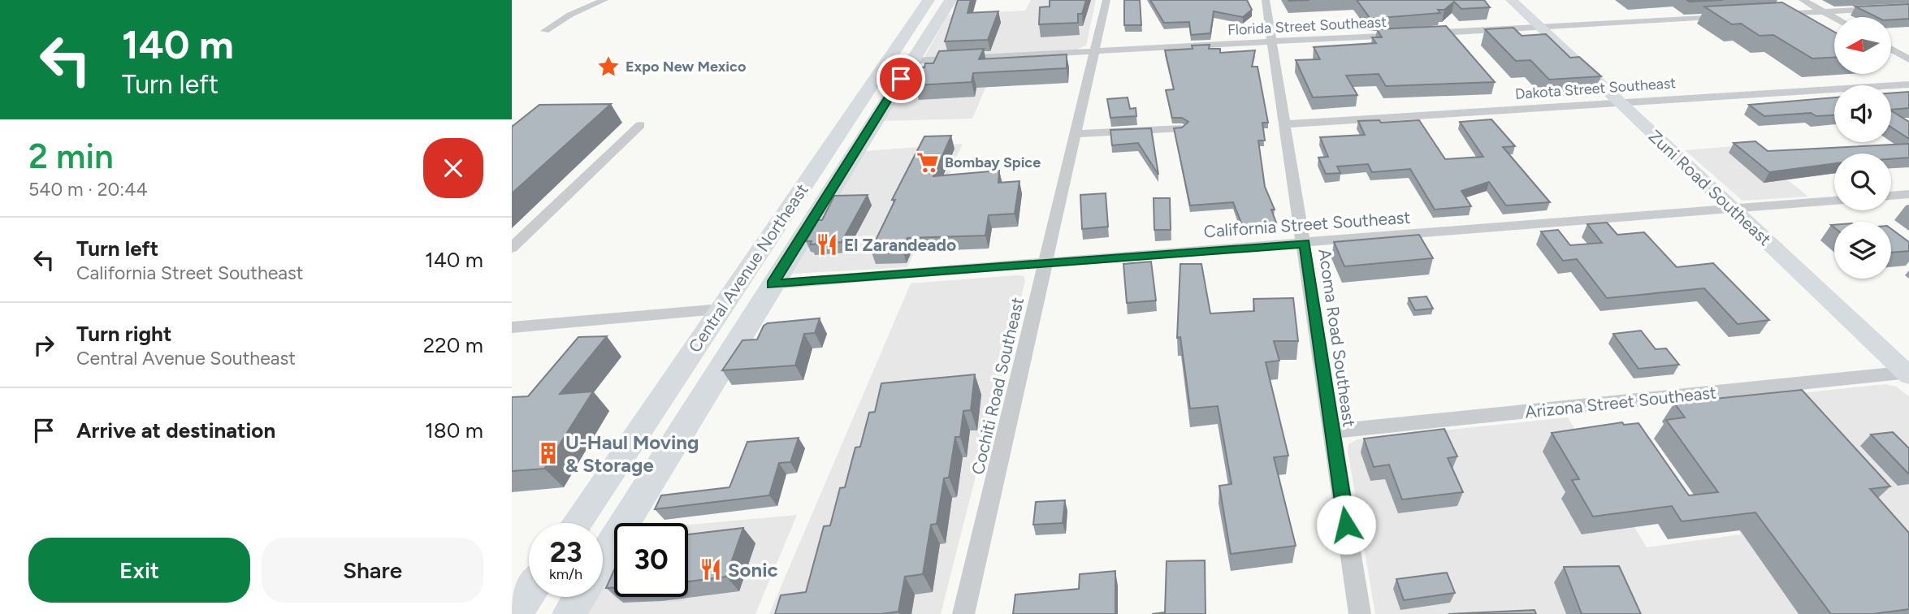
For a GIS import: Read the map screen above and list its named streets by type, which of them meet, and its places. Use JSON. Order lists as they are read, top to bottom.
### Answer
{
  "streets": {
    "main road": ["Central Avenue Northeast"],
    "street": [
      "Florida Street Southeast",
      "Dakota Street Southeast",
      "Zuni Road Southeast",
      "California Street Southeast",
      "Acoma Road Southeast",
      "Cochiti Road Southeast",
      "Arizona Street Southeast"
    ]
  },
  "crossings": [
    ["Florida Street Southeast", "Acoma Road Southeast"],
    ["Florida Street Southeast", "Cochiti Road Southeast"],
    ["Dakota Street Southeast", "Zuni Road Southeast"],
    ["Dakota Street Southeast", "Acoma Road Southeast"],
    ["Zuni Road Southeast", "California Street Southeast"],
    ["Zuni Road Southeast", "Arizona Street Southeast"],
    ["California Street Southeast", "Acoma Road Southeast"],
    ["California Street Southeast", "Cochiti Road Southeast"],
    ["Acoma Road Southeast", "Arizona Street Southeast"]
  ],
  "places": {
    "place": ["Expo New Mexico"],
    "supermarket": ["Bombay Spice"],
    "restaurant": ["El Zarandeado", "Sonic"],
    "building": ["U-Haul Moving & Storage"]
  },
  "north": "left",
  "page": {
    "turn": ["140 m", "Turn left"],
    "heading": ["2 min", "540 m · 20:44"],
    "list": [
      {
        "name": "Turn left",
        "note": "California Street Southeast",
        "value": "140 m"
      },
      {
        "name": "Turn right",
        "note": "Central Avenue Southeast",
        "value": "220 m"
      },
      {
        "name": "Arrive at destination",
        "value": "180 m"
      }
    ],
    "speed": "23 km/h",
    "limit": "30",
    "buttons": ["Exit", "Share"]
  }
}
